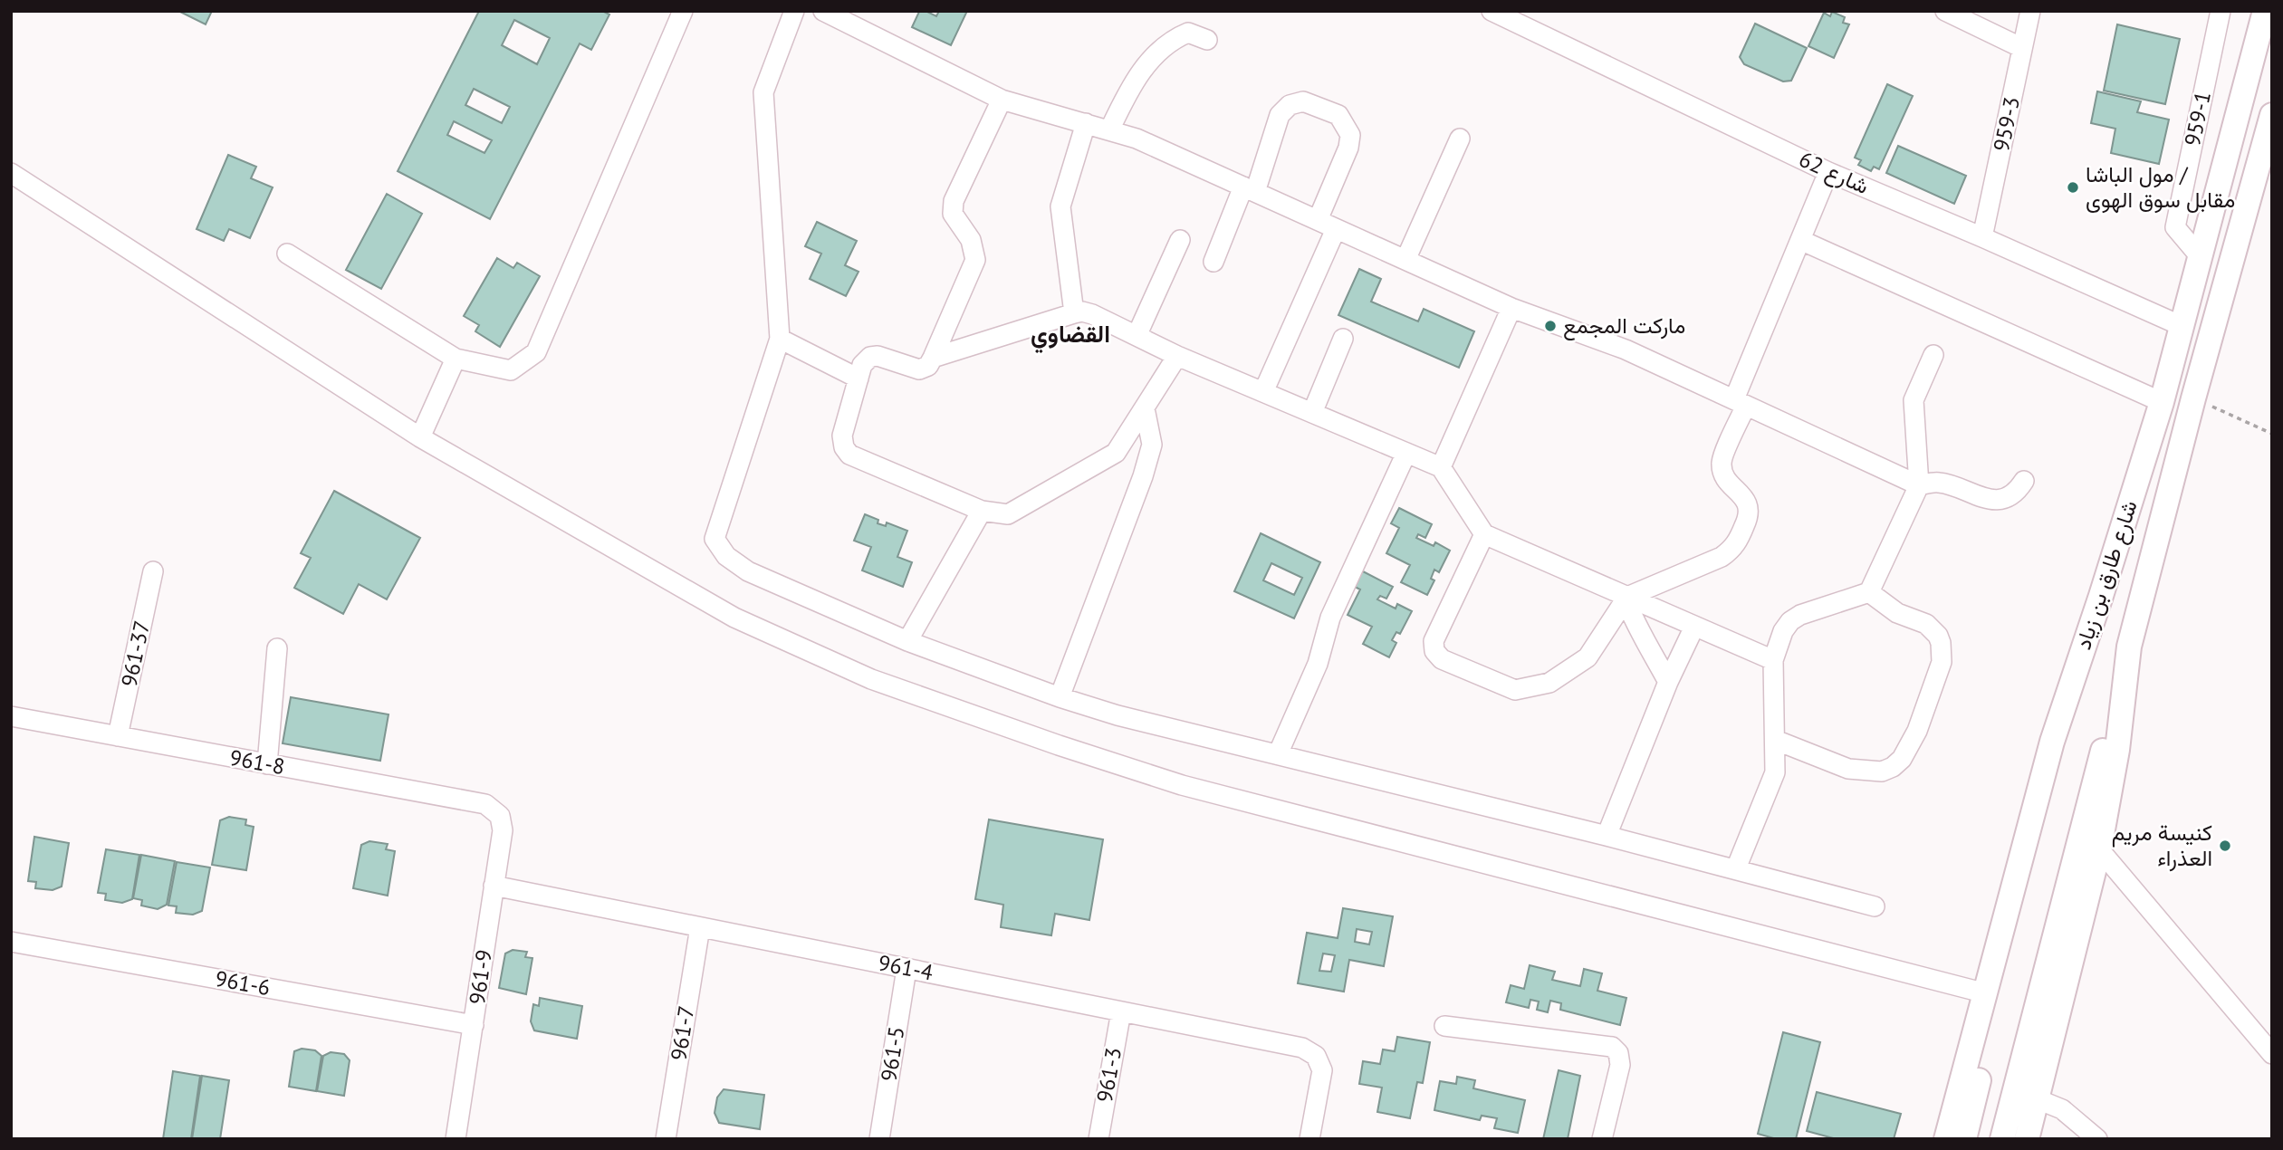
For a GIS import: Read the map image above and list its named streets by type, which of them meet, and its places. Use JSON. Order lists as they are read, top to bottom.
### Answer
{
  "streets": {
    "main road": ["شارع طارق بن زياد"],
    "street": [
      "959-1",
      "959-3",
      "شارع 62",
      "961-37",
      "961-8",
      "961-4",
      "961-9",
      "961-6",
      "961-7",
      "961-5",
      "961-3"
    ]
  },
  "crossings": [
    ["959-1", "شارع طارق بن زياد"],
    ["959-3", "شارع 62"],
    ["شارع 62", "شارع طارق بن زياد"],
    ["961-37", "961-8"],
    ["961-8", "961-9"],
    ["961-4", "961-9"],
    ["961-4", "961-7"],
    ["961-4", "961-5"],
    ["961-4", "961-3"],
    ["961-9", "961-6"]
  ],
  "districts": ["القضاوي"],
  "places": ["مول الباشا / مقابل سوق الهوى", "ماركت المجمع", "كنيسة مريم العذراء"]
}
